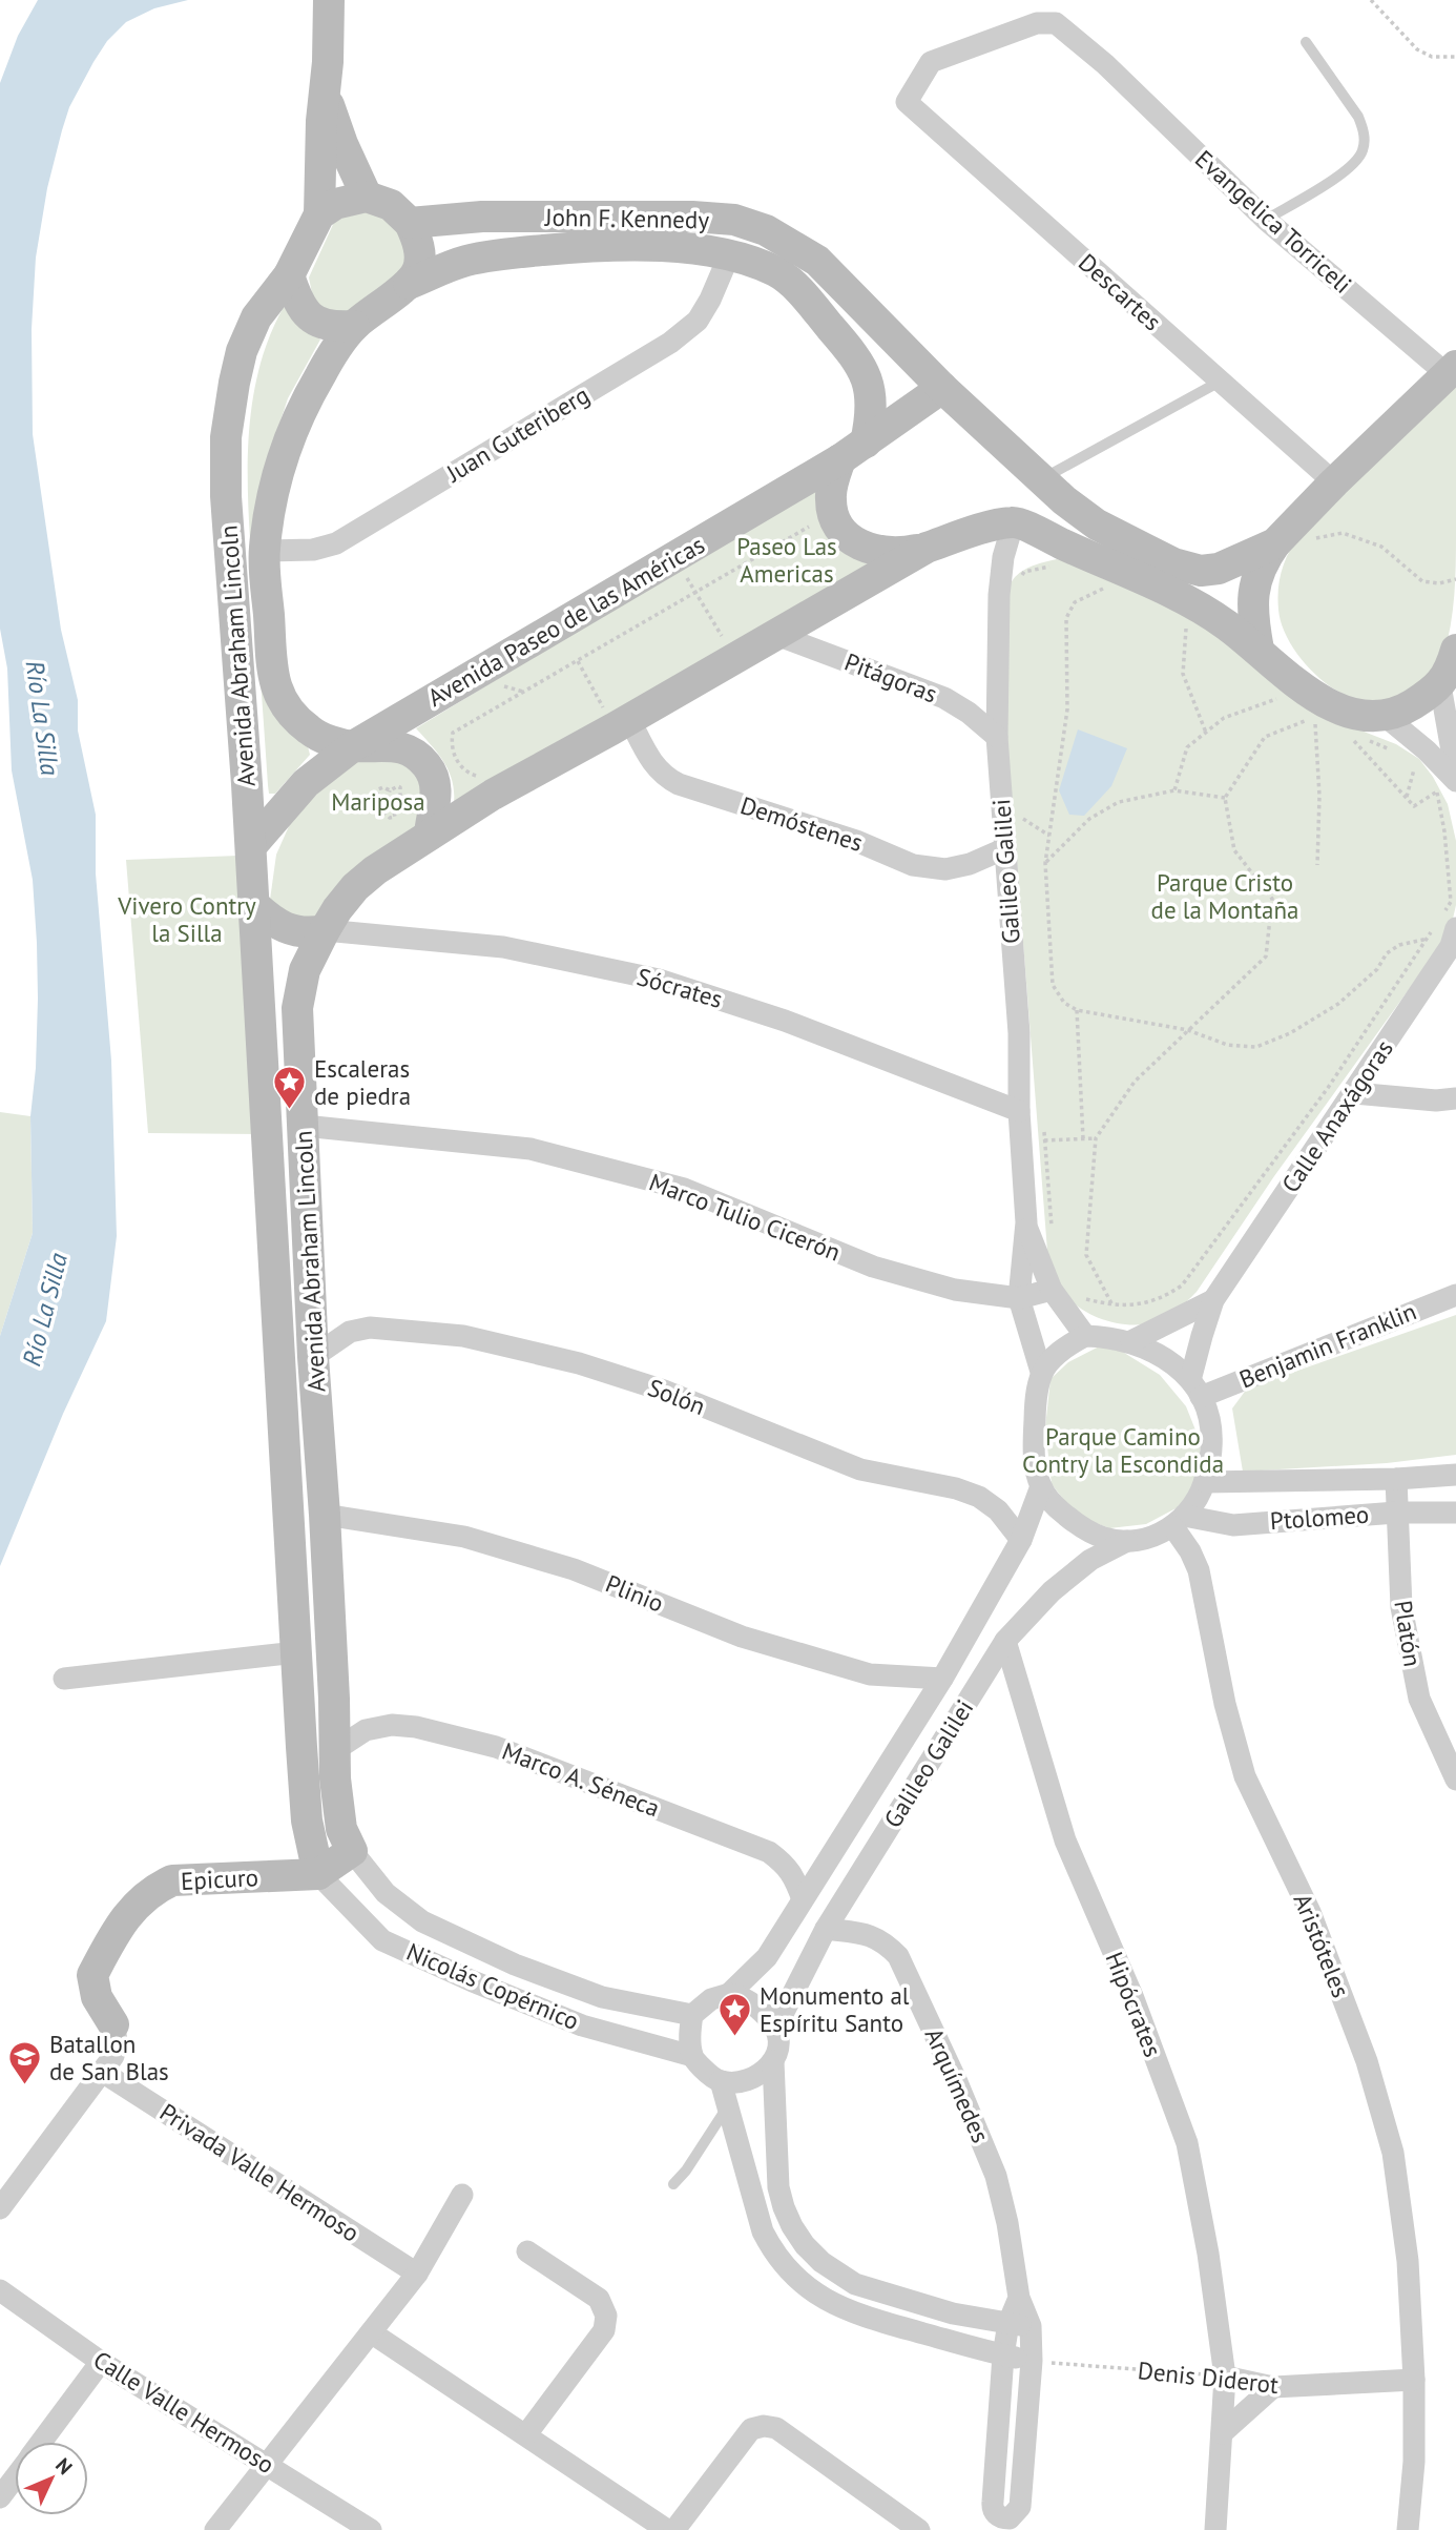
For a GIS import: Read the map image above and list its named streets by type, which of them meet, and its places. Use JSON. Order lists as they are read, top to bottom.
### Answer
{
  "streets": {
    "street": [
      "John F. Kennedy",
      "Evangelica Torriceli",
      "Descartes",
      "Juan Guteriberg",
      "Avenida Paseo de las Américas",
      "Avenida Abraham Lincoln",
      "Pitágoras",
      "Demóstenes",
      "Galileo Galilei",
      "Sócrates",
      "Calle Anaxágoras",
      "Marco Tulio Cicerón",
      "Benjamin Franklin",
      "Solón",
      "Ptolomeo",
      "Plinio",
      "Platón",
      "Marco A. Séneca",
      "Epicuro",
      "Aristóteles",
      "Nicolás Copérnico",
      "Hipócrates",
      "Arquímedes",
      "Privada Valle Hermoso",
      "Denis Diderot",
      "Calle Valle Hermoso"
    ]
  },
  "crossings": [
    ["John F. Kennedy", "Juan Guteriberg"],
    ["John F. Kennedy", "Avenida Paseo de las Américas"],
    ["John F. Kennedy", "Avenida Abraham Lincoln"],
    ["Evangelica Torriceli", "Descartes"],
    ["Juan Guteriberg", "Avenida Abraham Lincoln"],
    ["Avenida Paseo de las Américas", "Avenida Abraham Lincoln"],
    ["Avenida Abraham Lincoln", "Sócrates"],
    ["Avenida Abraham Lincoln", "Marco Tulio Cicerón"],
    ["Avenida Abraham Lincoln", "Solón"],
    ["Avenida Abraham Lincoln", "Plinio"],
    ["Avenida Abraham Lincoln", "Marco A. Séneca"],
    ["Avenida Abraham Lincoln", "Epicuro"],
    ["Avenida Abraham Lincoln", "Nicolás Copérnico"],
    ["Pitágoras", "Galileo Galilei"],
    ["Demóstenes", "Galileo Galilei"],
    ["Galileo Galilei", "Sócrates"],
    ["Galileo Galilei", "Calle Anaxágoras"],
    ["Galileo Galilei", "Marco Tulio Cicerón"],
    ["Galileo Galilei", "Benjamin Franklin"],
    ["Galileo Galilei", "Solón"],
    ["Galileo Galilei", "Ptolomeo"],
    ["Galileo Galilei", "Plinio"],
    ["Galileo Galilei", "Marco A. Séneca"],
    ["Galileo Galilei", "Aristóteles"],
    ["Galileo Galilei", "Nicolás Copérnico"],
    ["Galileo Galilei", "Hipócrates"],
    ["Galileo Galilei", "Arquímedes"],
    ["Calle Anaxágoras", "Benjamin Franklin"],
    ["Calle Anaxágoras", "Ptolomeo"],
    ["Calle Anaxágoras", "Aristóteles"],
    ["Benjamin Franklin", "Ptolomeo"],
    ["Benjamin Franklin", "Aristóteles"],
    ["Ptolomeo", "Platón"],
    ["Ptolomeo", "Aristóteles"],
    ["Epicuro", "Nicolás Copérnico"],
    ["Aristóteles", "Denis Diderot"],
    ["Hipócrates", "Denis Diderot"]
  ],
  "water": ["Río La Silla"],
  "parks": [
    "Paseo Las Americas",
    "Mariposa",
    "Parque Cristo de la Montaña",
    "Vivero Contry la Silla",
    "Parque Camino Contry la Escondida"
  ],
  "places": {
    "place": ["Escaleras de piedra", "Monumento al Espíritu Santo"],
    "school or university": ["Batallon de San Blas"]
  },
  "north": "top right"
}
